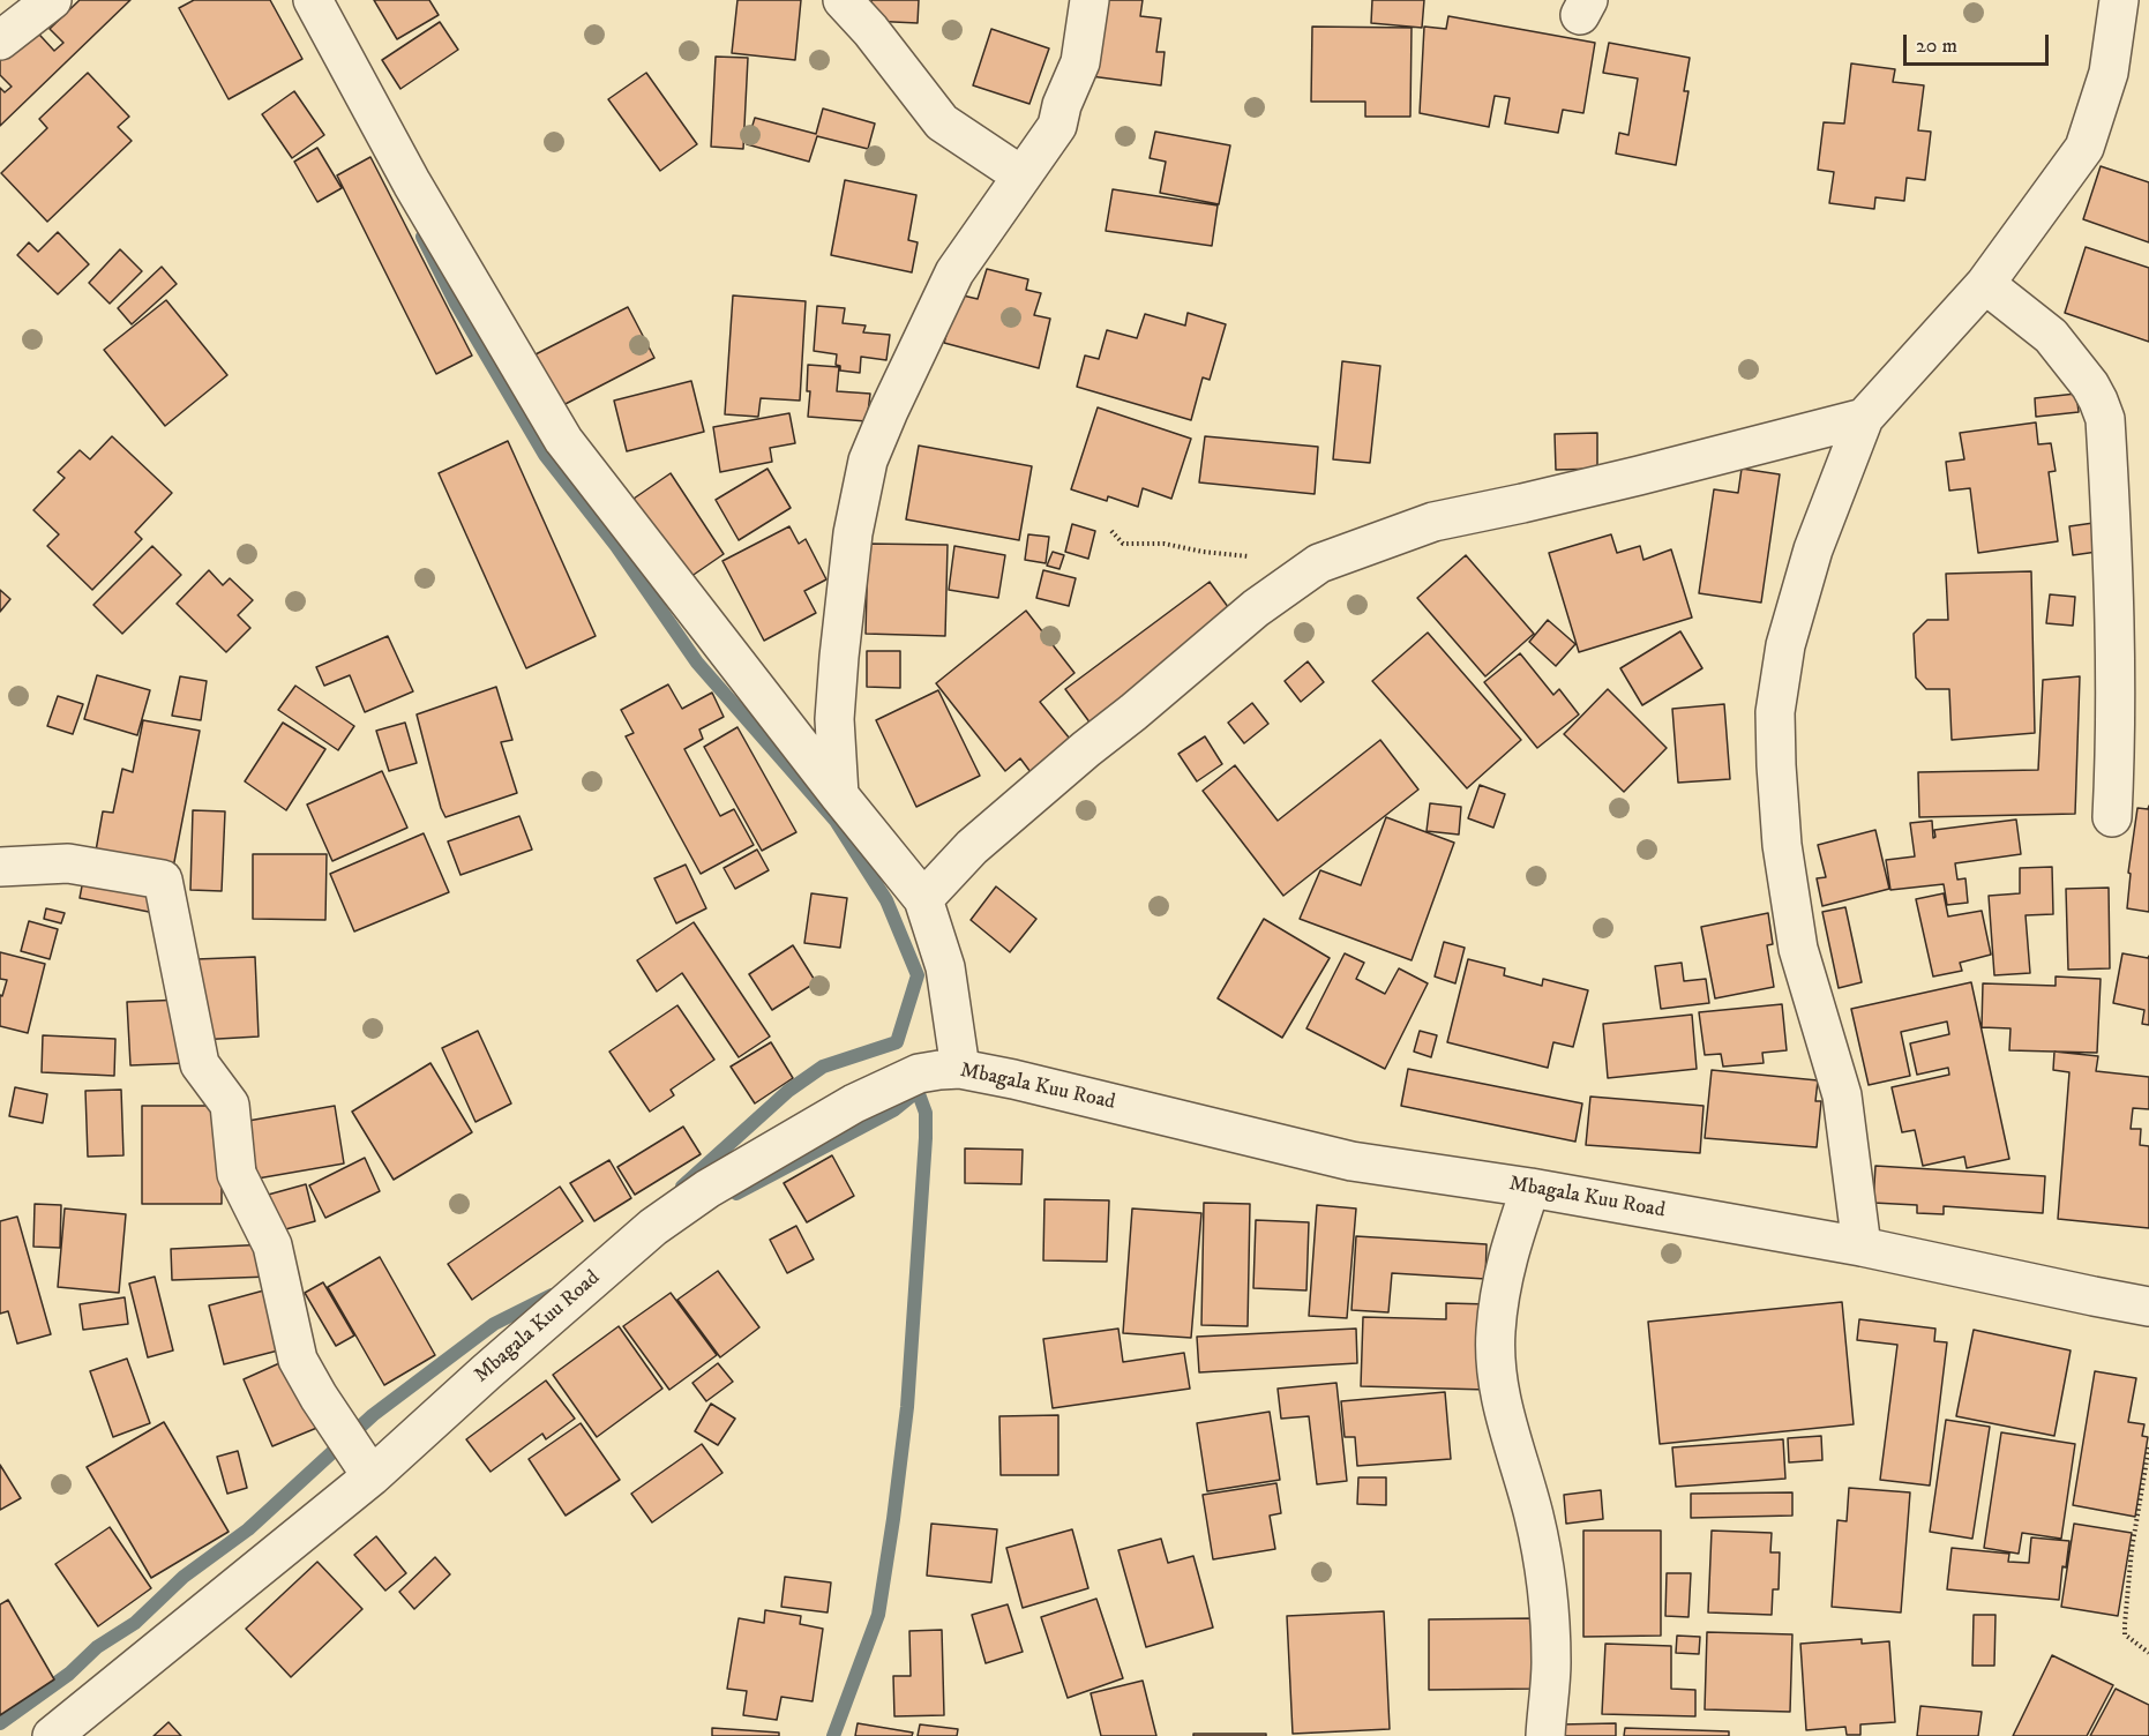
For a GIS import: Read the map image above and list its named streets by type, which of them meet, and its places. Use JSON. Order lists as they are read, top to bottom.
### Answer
{
  "streets": {
    "street": ["Mbagala Kuu Road"]
  },
  "scale_bar": "20 m"
}
